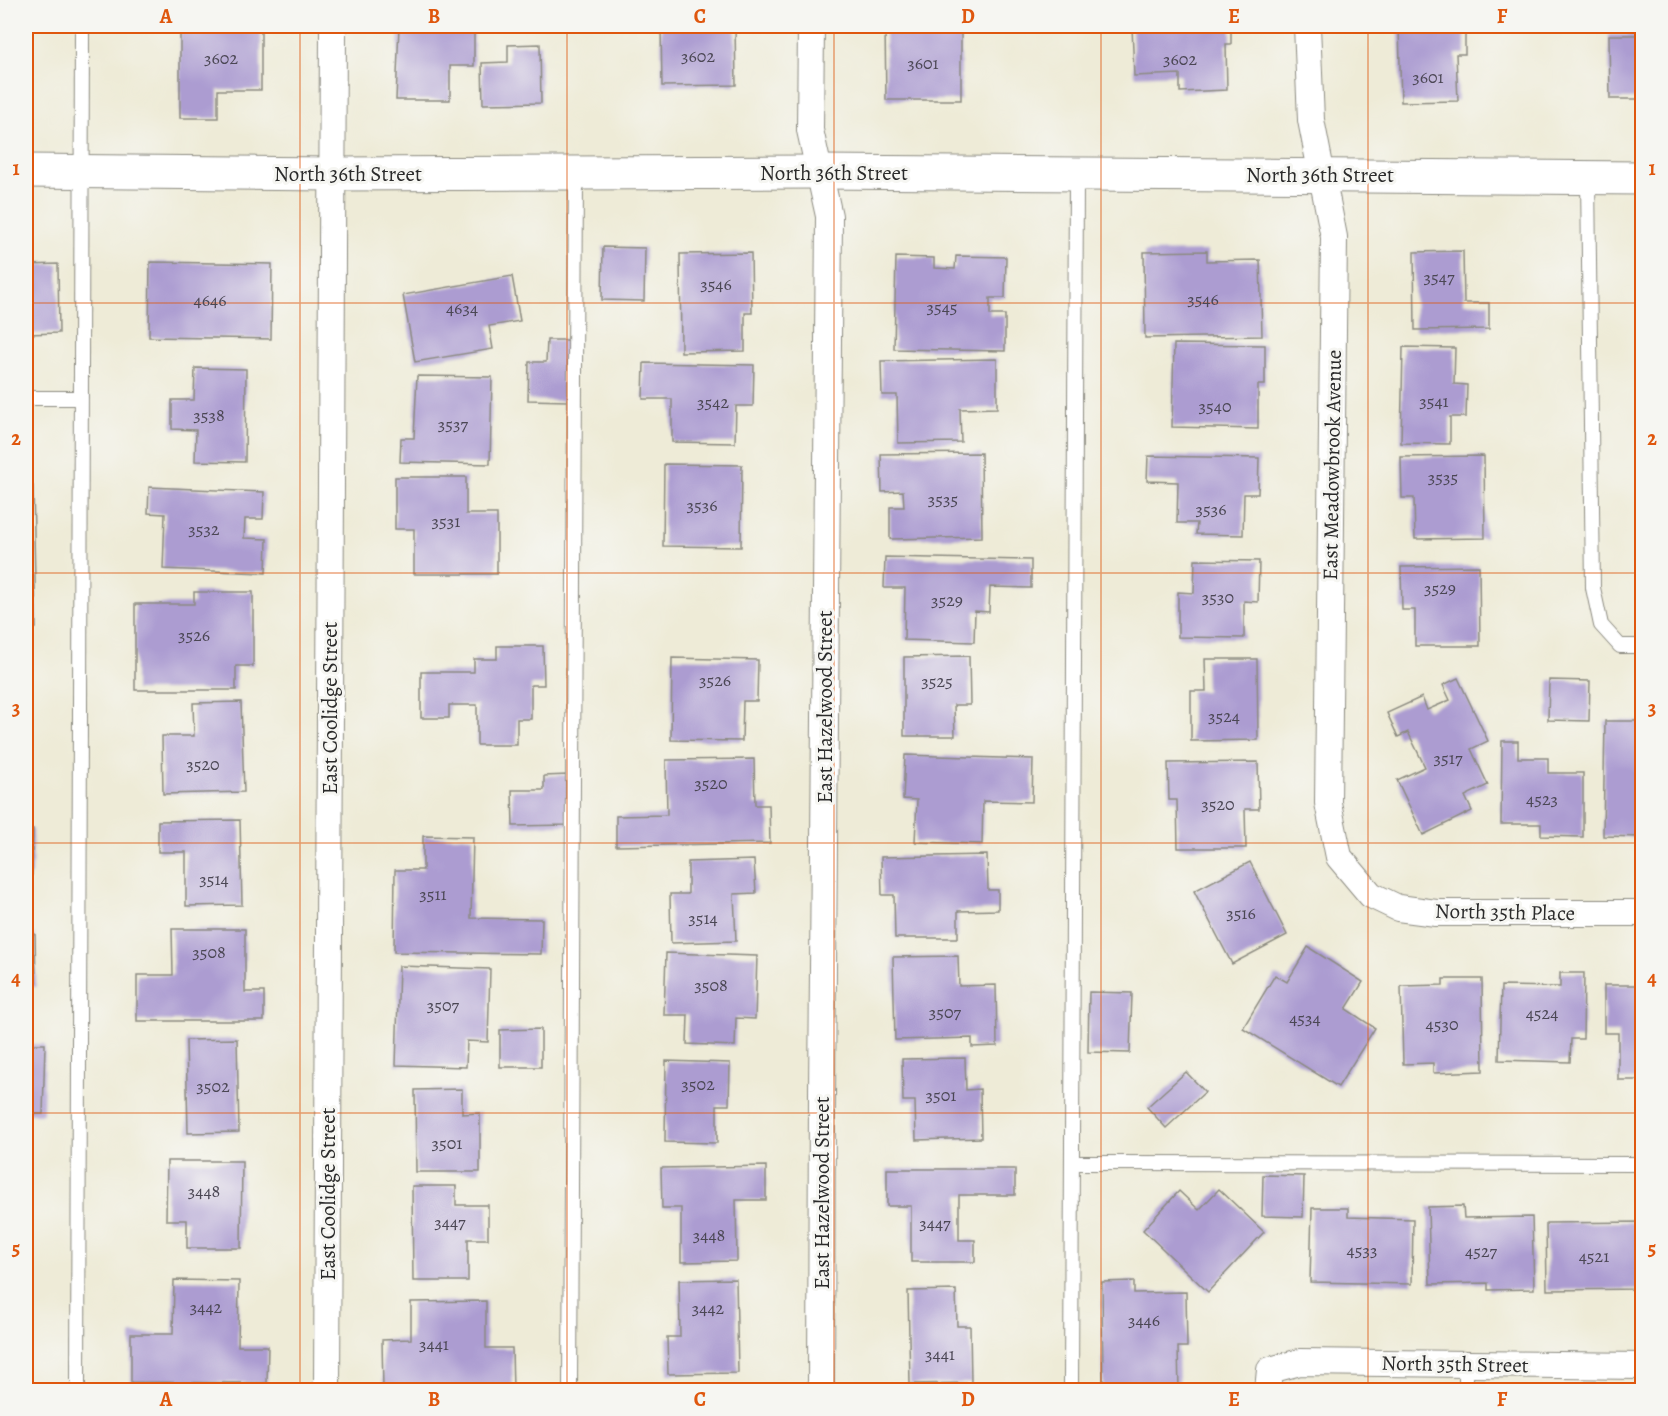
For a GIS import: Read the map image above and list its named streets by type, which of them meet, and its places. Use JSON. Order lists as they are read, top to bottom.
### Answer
{
  "streets": {
    "main road": ["North 36th Street"],
    "street": [
      "East Meadowbrook Avenue",
      "East Hazelwood Street",
      "East Coolidge Street",
      "North 35th Place",
      "North 35th Street"
    ]
  },
  "crossings": [
    ["North 36th Street", "East Meadowbrook Avenue"],
    ["North 36th Street", "East Hazelwood Street"],
    ["North 36th Street", "East Coolidge Street"],
    ["East Meadowbrook Avenue", "North 35th Place"]
  ],
  "house_numbers": [
    "3602",
    "3602",
    "3602",
    "3601",
    "3601",
    "3547",
    "3546",
    "3546",
    "4646",
    "3545",
    "4634",
    "3541",
    "3542",
    "3540",
    "3538",
    "3537",
    "3535",
    "3535",
    "3536",
    "3536",
    "3531",
    "3532",
    "3529",
    "3530",
    "3529",
    "3526",
    "3526",
    "3525",
    "3524",
    "3517",
    "3520",
    "3520",
    "4523",
    "3520",
    "3514",
    "3511",
    "3516",
    "3514",
    "3508",
    "3508",
    "3507",
    "3507",
    "4524",
    "4534",
    "4530",
    "3502",
    "3502",
    "3501",
    "3501",
    "3448",
    "3447",
    "3447",
    "3448",
    "4533",
    "4527",
    "4521",
    "3442",
    "3442",
    "3446",
    "3441",
    "3441"
  ],
  "grid": {
    "columns": [
      "A",
      "B",
      "C",
      "D",
      "E",
      "F"
    ],
    "rows": [
      "1",
      "2",
      "3",
      "4",
      "5"
    ]
  }
}
